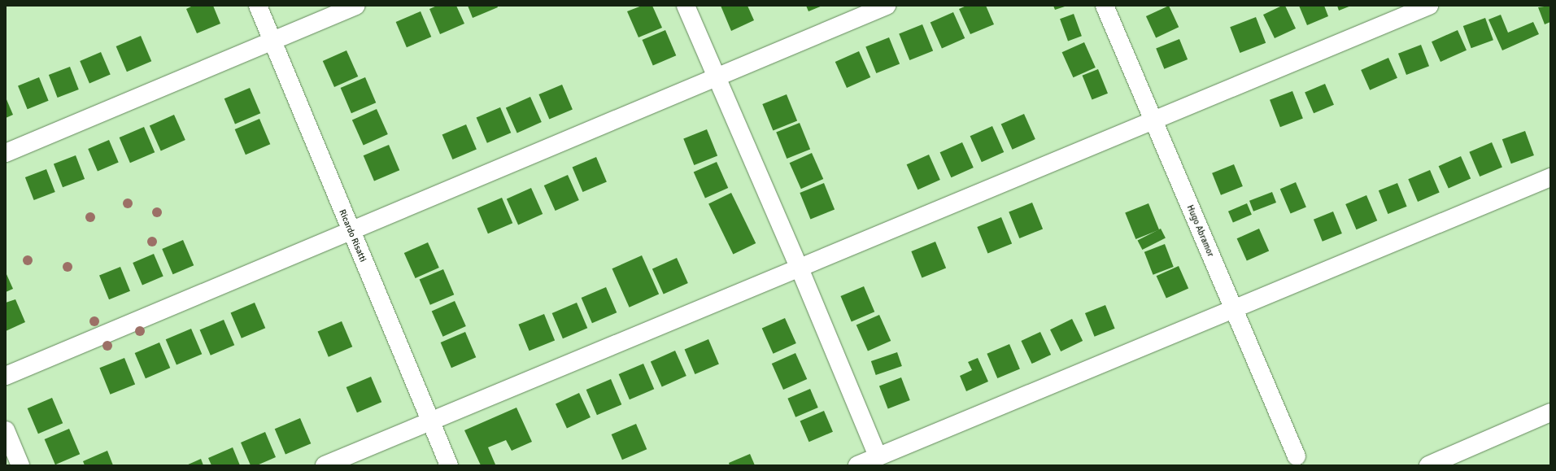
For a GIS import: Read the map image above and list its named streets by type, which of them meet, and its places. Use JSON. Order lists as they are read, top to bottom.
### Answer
{
  "streets": {
    "street": ["Hugo Abramor", "Ricardo Risatti"]
  }
}
